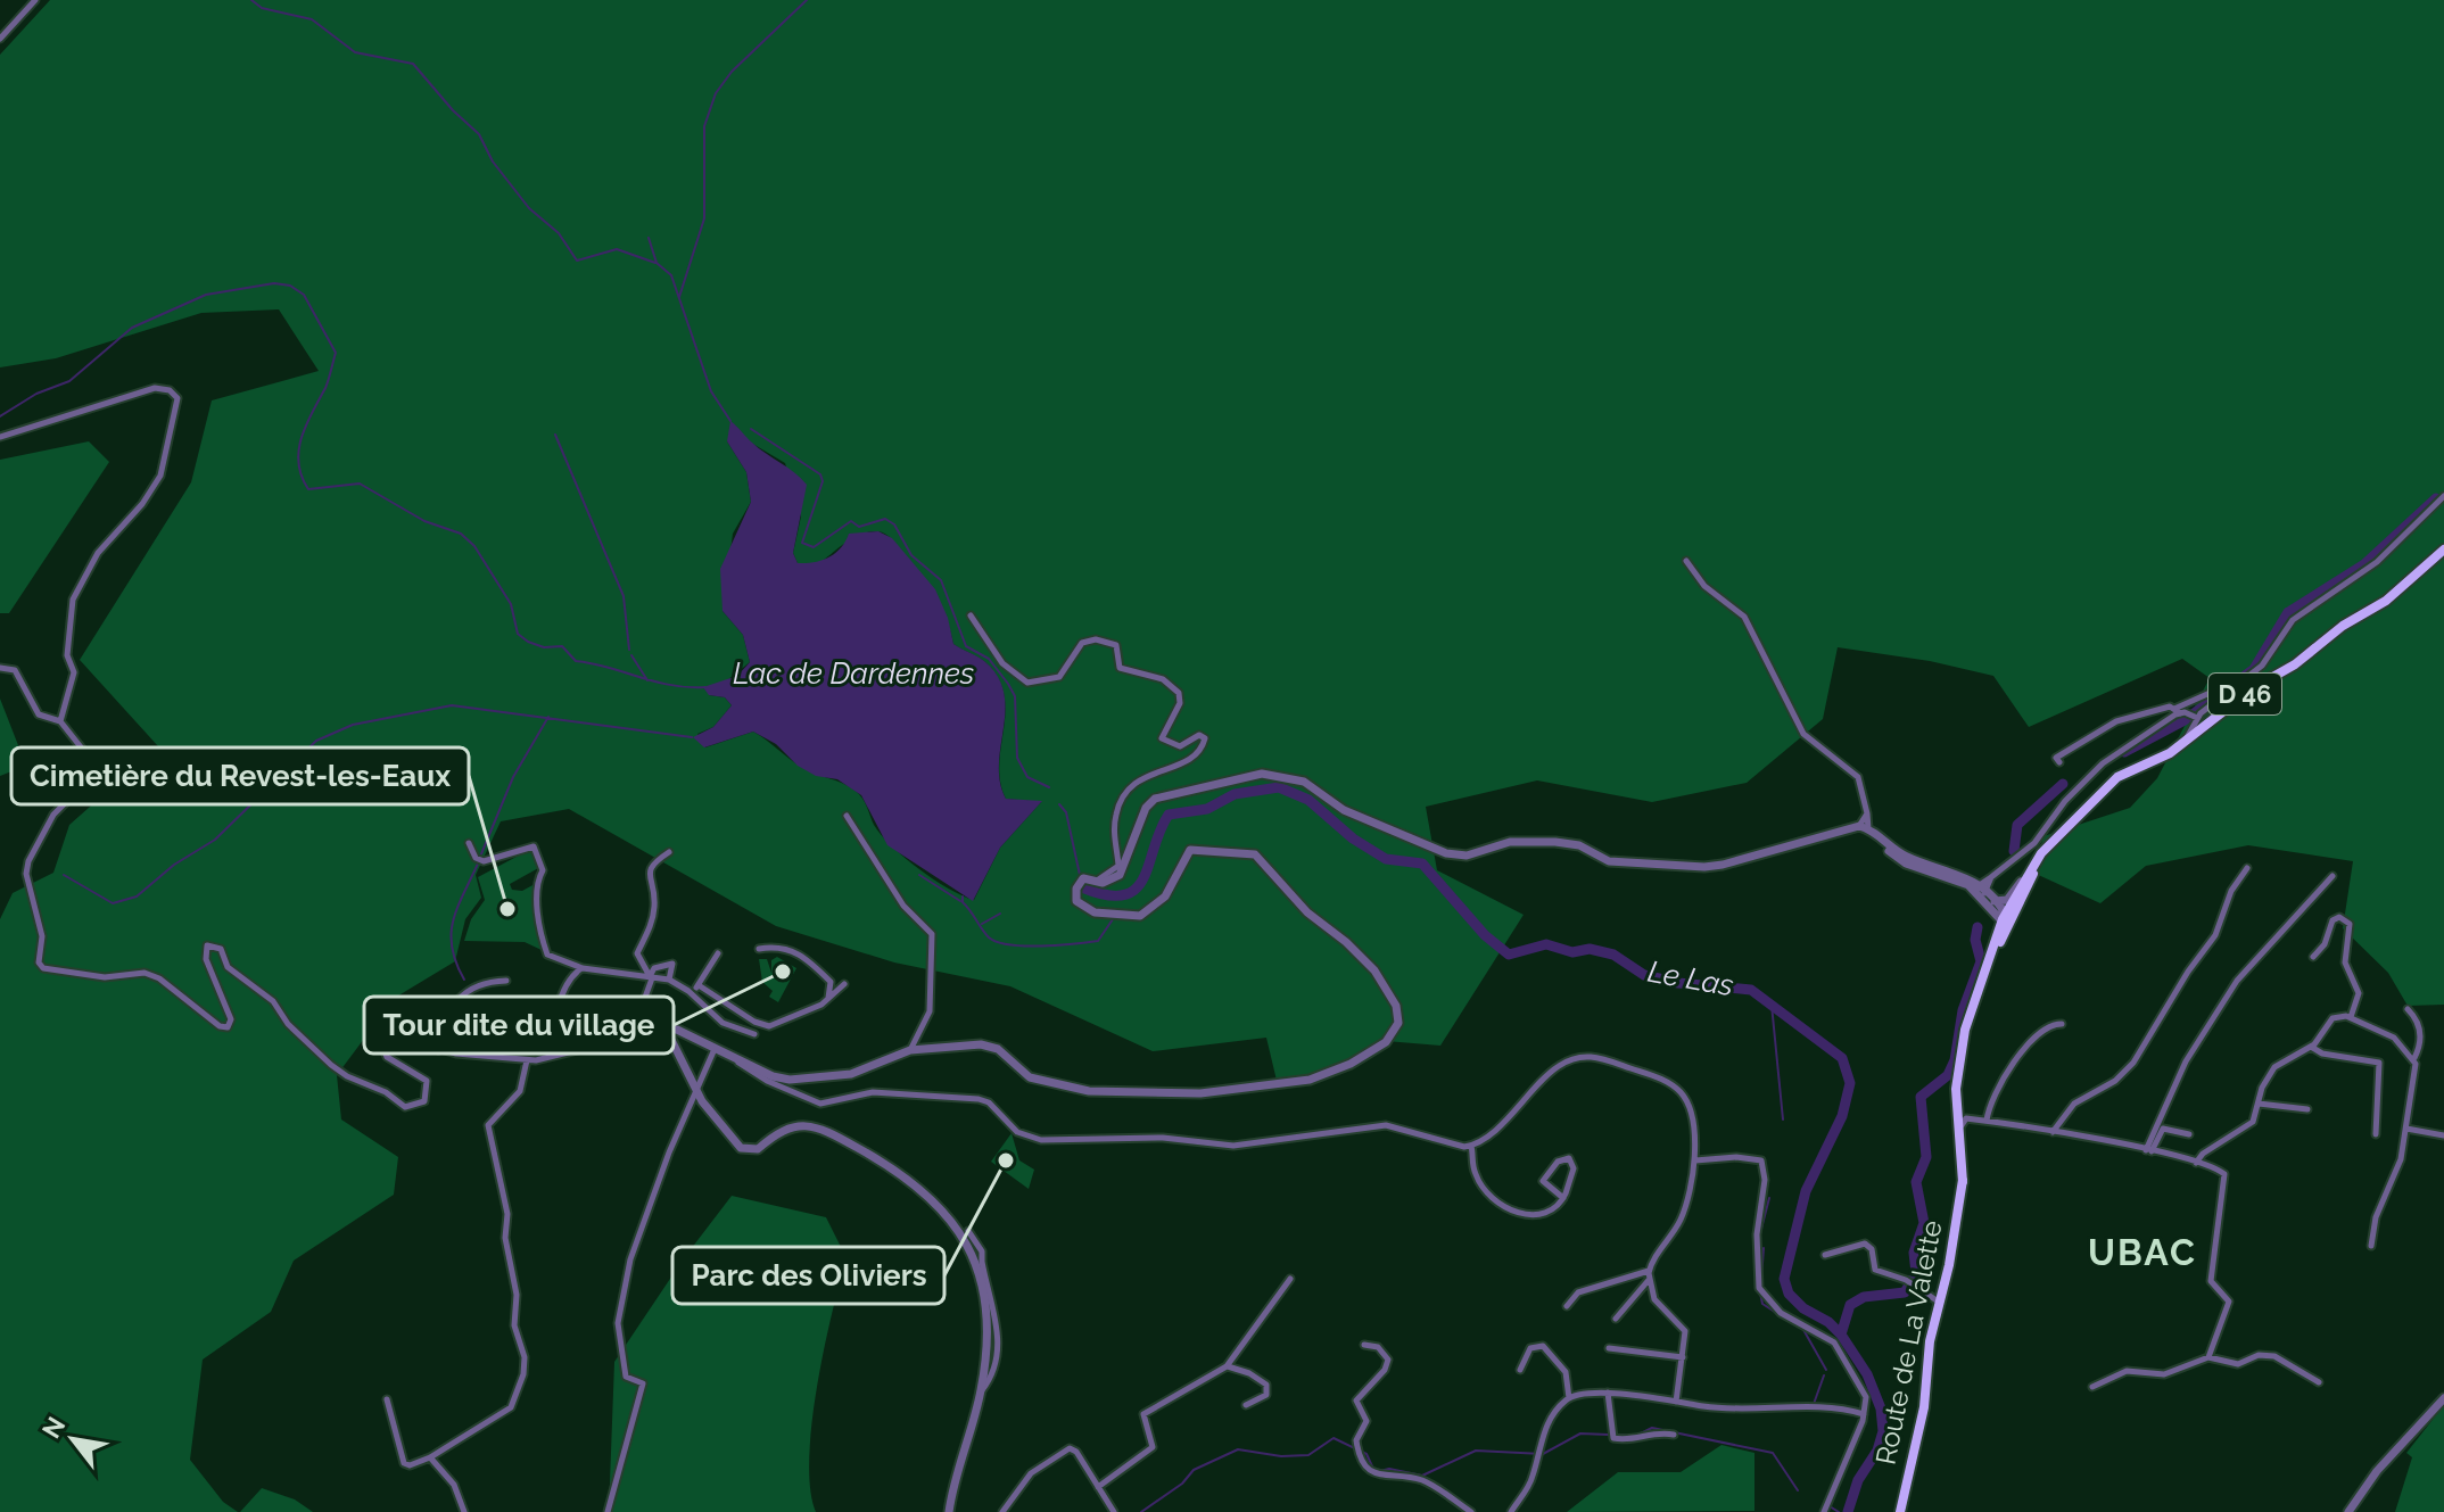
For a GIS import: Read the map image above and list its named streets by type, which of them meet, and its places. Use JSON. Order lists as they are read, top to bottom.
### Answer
{
  "streets": {
    "main road": ["D 46", "Route de La Valette"]
  },
  "crossings": [
    ["D 46", "Route de La Valette"]
  ],
  "districts": ["UBAC"],
  "water": ["Lac de Dardennes", "Le Las"],
  "places": ["Cimetière du Revest-les-Eaux", "Tour dite du village", "Parc des Oliviers"],
  "north": "top left"
}
